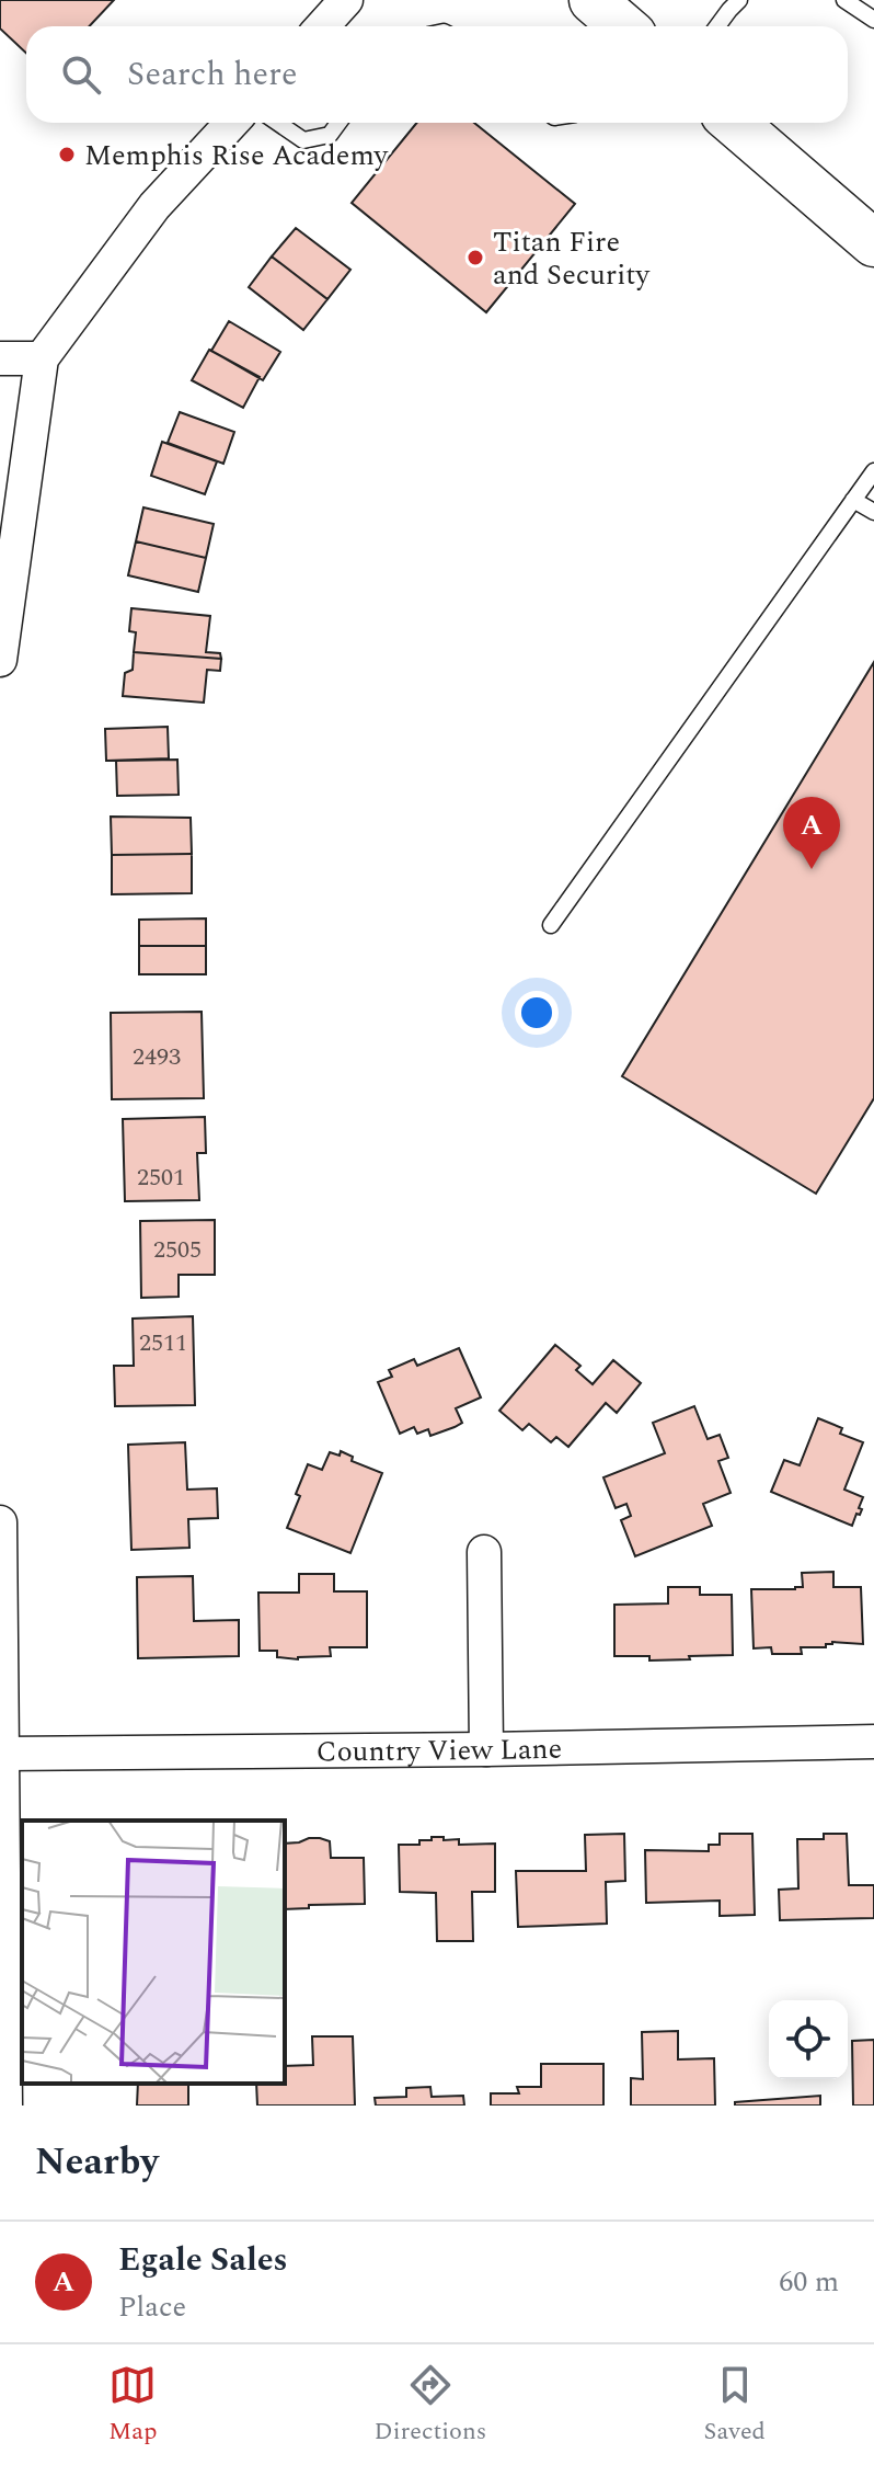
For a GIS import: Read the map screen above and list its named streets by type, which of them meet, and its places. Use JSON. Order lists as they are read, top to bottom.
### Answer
{
  "streets": {
    "street": ["Country View Lane"]
  },
  "places": ["Memphis Rise Academy", "Titan Fire and Security"],
  "house_numbers": [
    "2493",
    "2501",
    "2505",
    "2511"
  ],
  "page": {
    "search": "Search here",
    "pins": "A",
    "heading": "Nearby",
    "list": [
      {
        "mark": "A",
        "name": "Egale Sales",
        "note": "Place",
        "value": "60 m"
      }
    ],
    "nav": ["Map", "Directions", "Saved"]
  }
}
